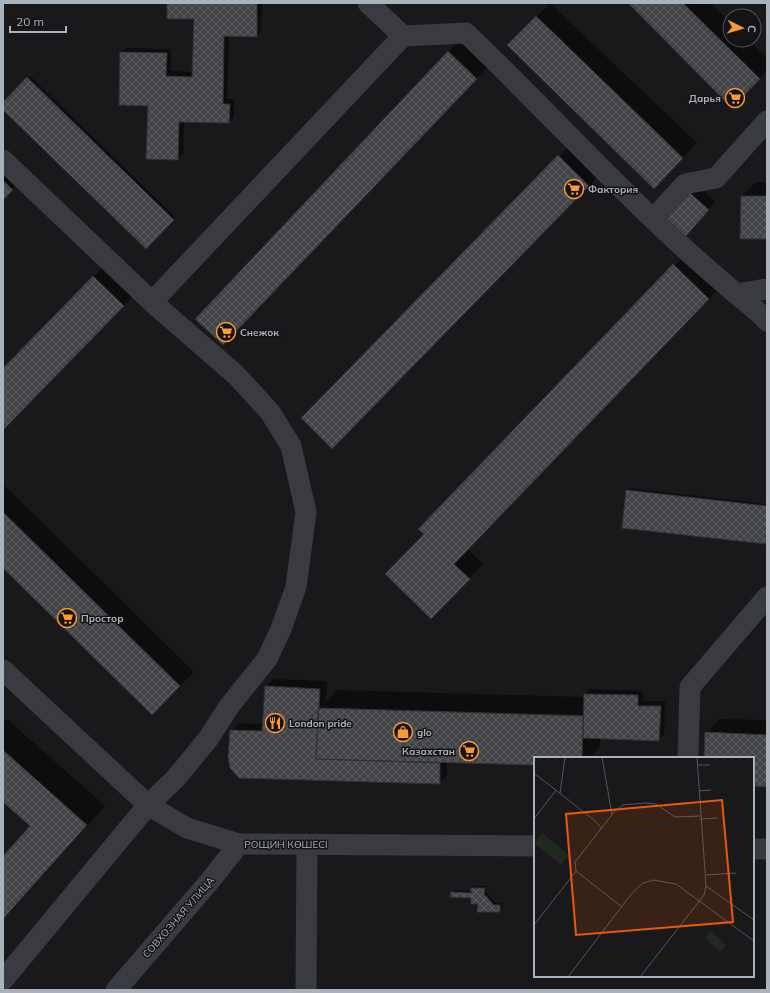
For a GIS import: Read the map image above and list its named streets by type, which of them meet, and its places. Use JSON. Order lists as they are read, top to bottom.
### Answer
{
  "streets": {
    "street": ["РОЩИН КӨШЕСІ", "СОВХОЗНАЯ УЛИЦА"]
  },
  "crossings": [
    ["РОЩИН КӨШЕСІ", "СОВХОЗНАЯ УЛИЦА"]
  ],
  "places": {
    "supermarket": [
      "Дарья",
      "Фактория",
      "Снежок",
      "Простор",
      "Казахстан"
    ],
    "restaurant": ["London pride"],
    "shop": ["glo"]
  },
  "scale_bar": "20 m",
  "north": "right"
}
